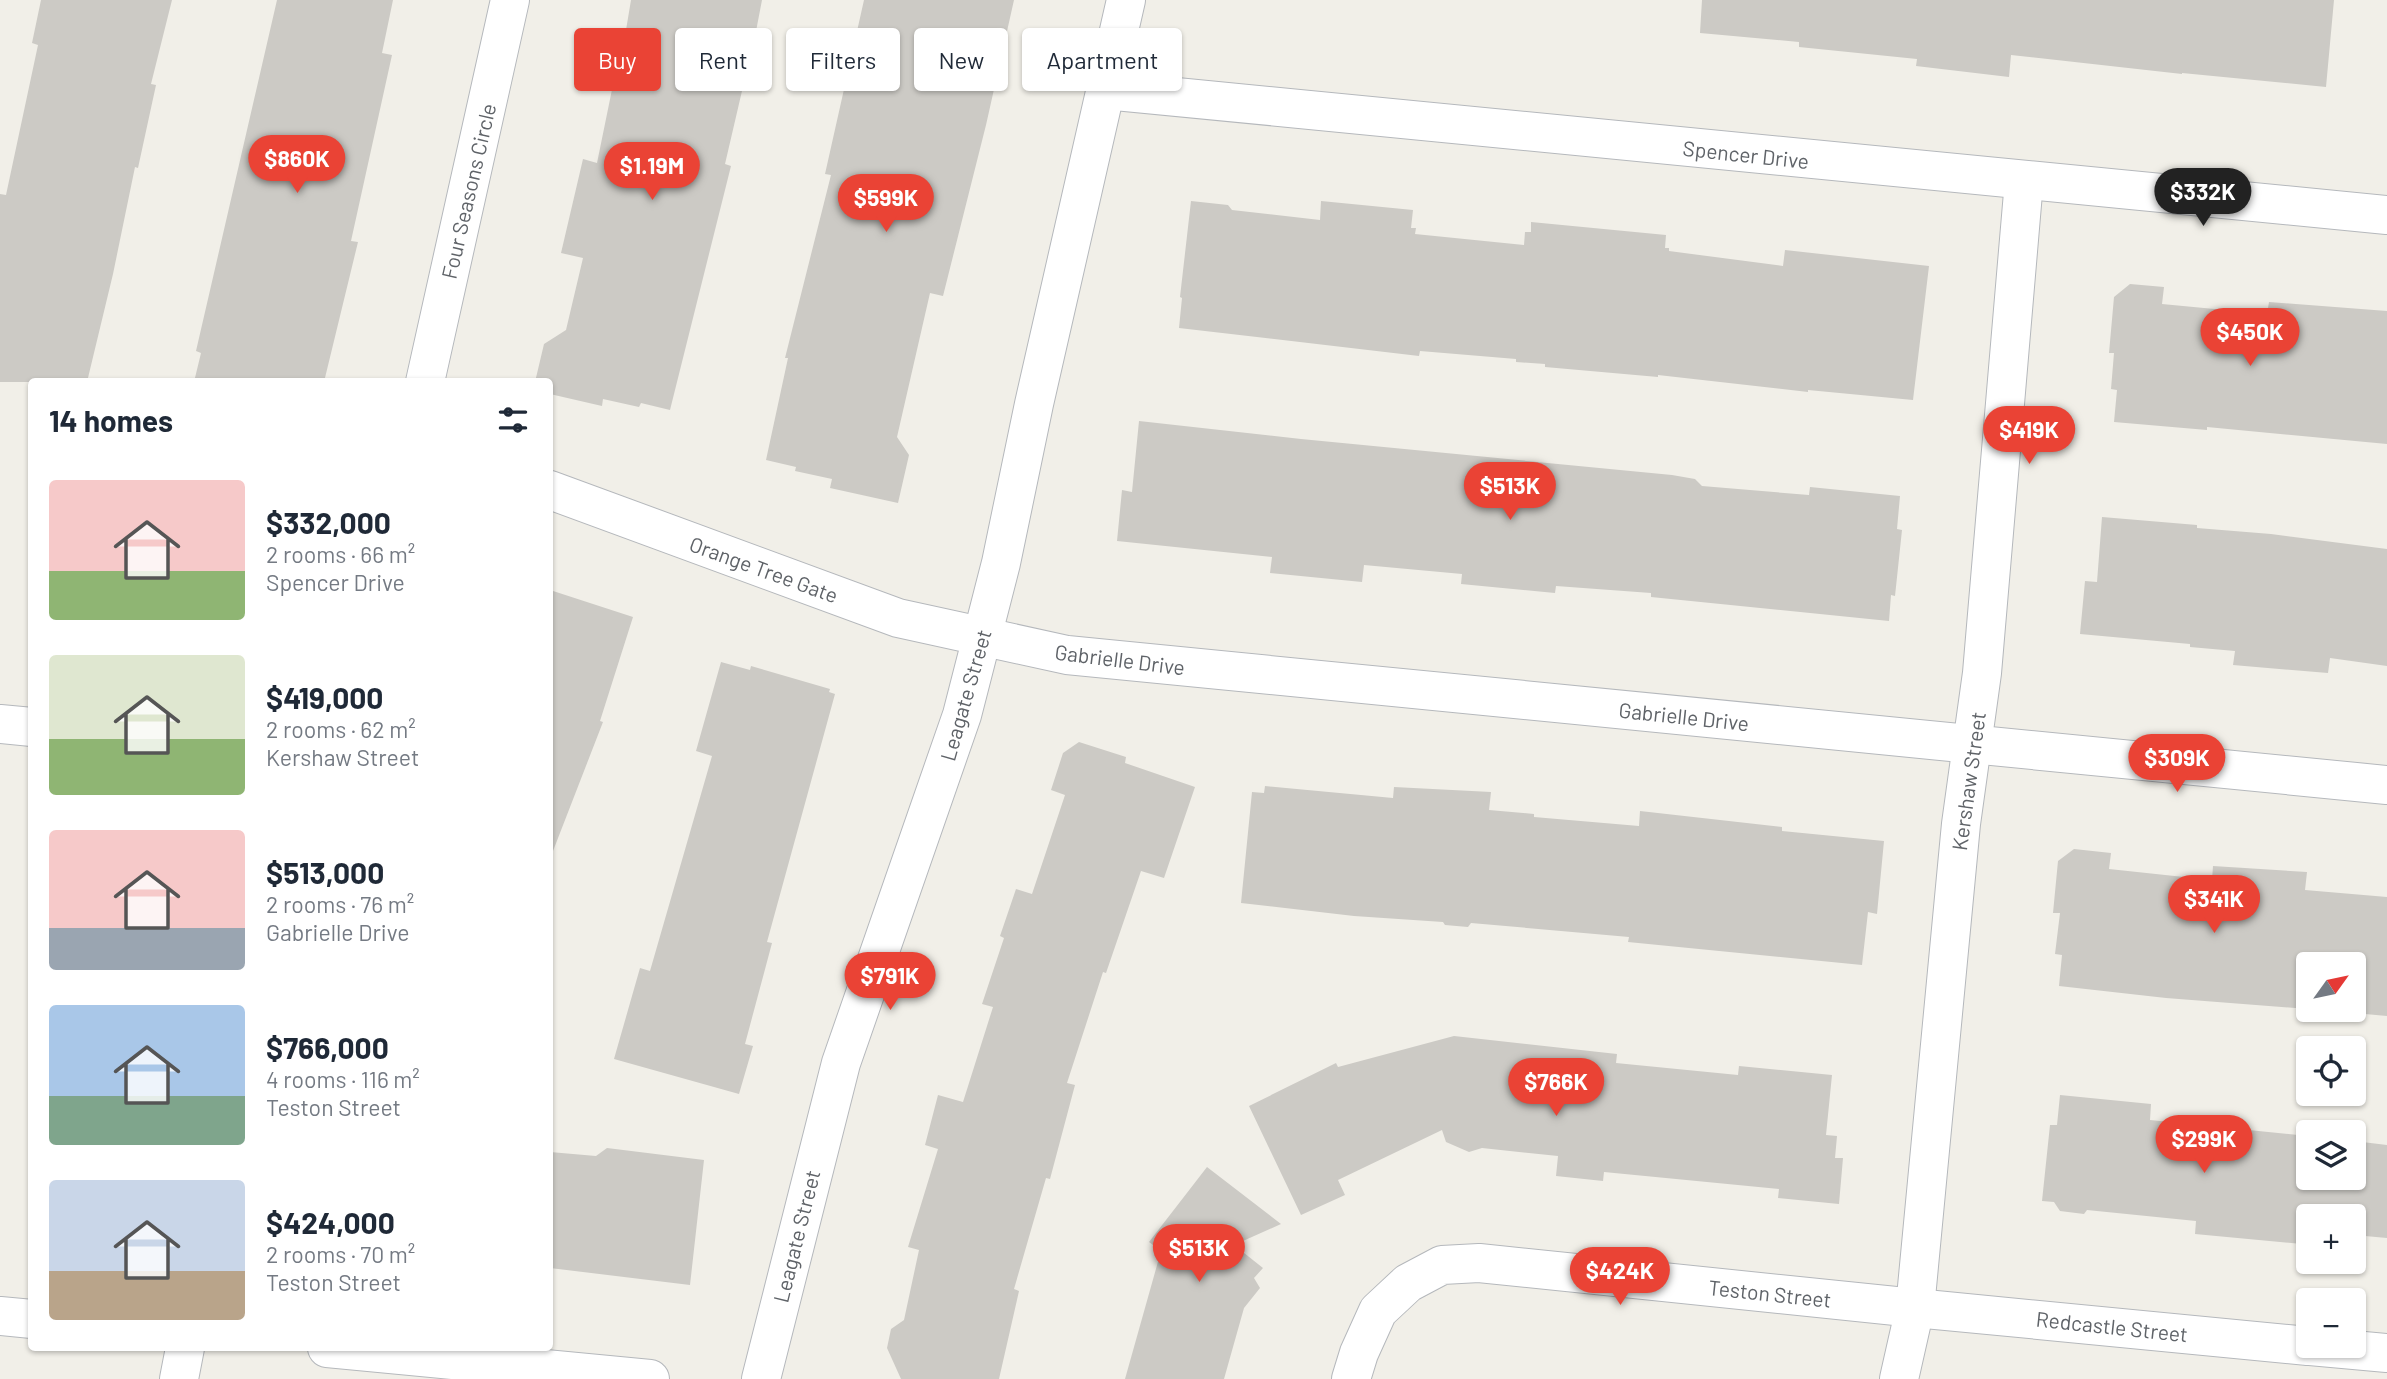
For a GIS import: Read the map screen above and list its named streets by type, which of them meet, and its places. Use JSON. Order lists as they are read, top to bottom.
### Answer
{
  "streets": {
    "street": [
      "Spencer Drive",
      "Four Seasons Circle",
      "Orange Tree Gate",
      "Gabrielle Drive",
      "Leagate Street",
      "Kershaw Street",
      "Teston Street",
      "Redcastle Street"
    ]
  },
  "crossings": [
    ["Spencer Drive", "Kershaw Street"],
    ["Orange Tree Gate", "Gabrielle Drive"],
    ["Orange Tree Gate", "Leagate Street"],
    ["Gabrielle Drive", "Leagate Street"],
    ["Gabrielle Drive", "Kershaw Street"],
    ["Kershaw Street", "Teston Street"],
    ["Kershaw Street", "Redcastle Street"],
    ["Teston Street", "Redcastle Street"]
  ],
  "north": "top right",
  "page": {
    "chip": [
      "Buy",
      "Rent",
      "Filters",
      "New",
      "Apartment"
    ],
    "price": [
      "$860K",
      "$1.19M",
      "$332K",
      "$599K",
      "$450K",
      "$419K",
      "$513K",
      "$309K",
      "$341K",
      "$791K",
      "$766K",
      "$299K",
      "$513K",
      "$424K"
    ],
    "heading": "14 homes",
    "list": [
      {
        "name": "$332,000",
        "note": "2 rooms · 66 m² · Spencer Drive"
      },
      {
        "name": "$419,000",
        "note": "2 rooms · 62 m² · Kershaw Street"
      },
      {
        "name": "$513,000",
        "note": "2 rooms · 76 m² · Gabrielle Drive"
      },
      {
        "name": "$766,000",
        "note": "4 rooms · 116 m² · Teston Street"
      },
      {
        "name": "$424,000",
        "note": "2 rooms · 70 m² · Teston Street"
      }
    ],
    "map_buttons": ["+", "−"]
  }
}
